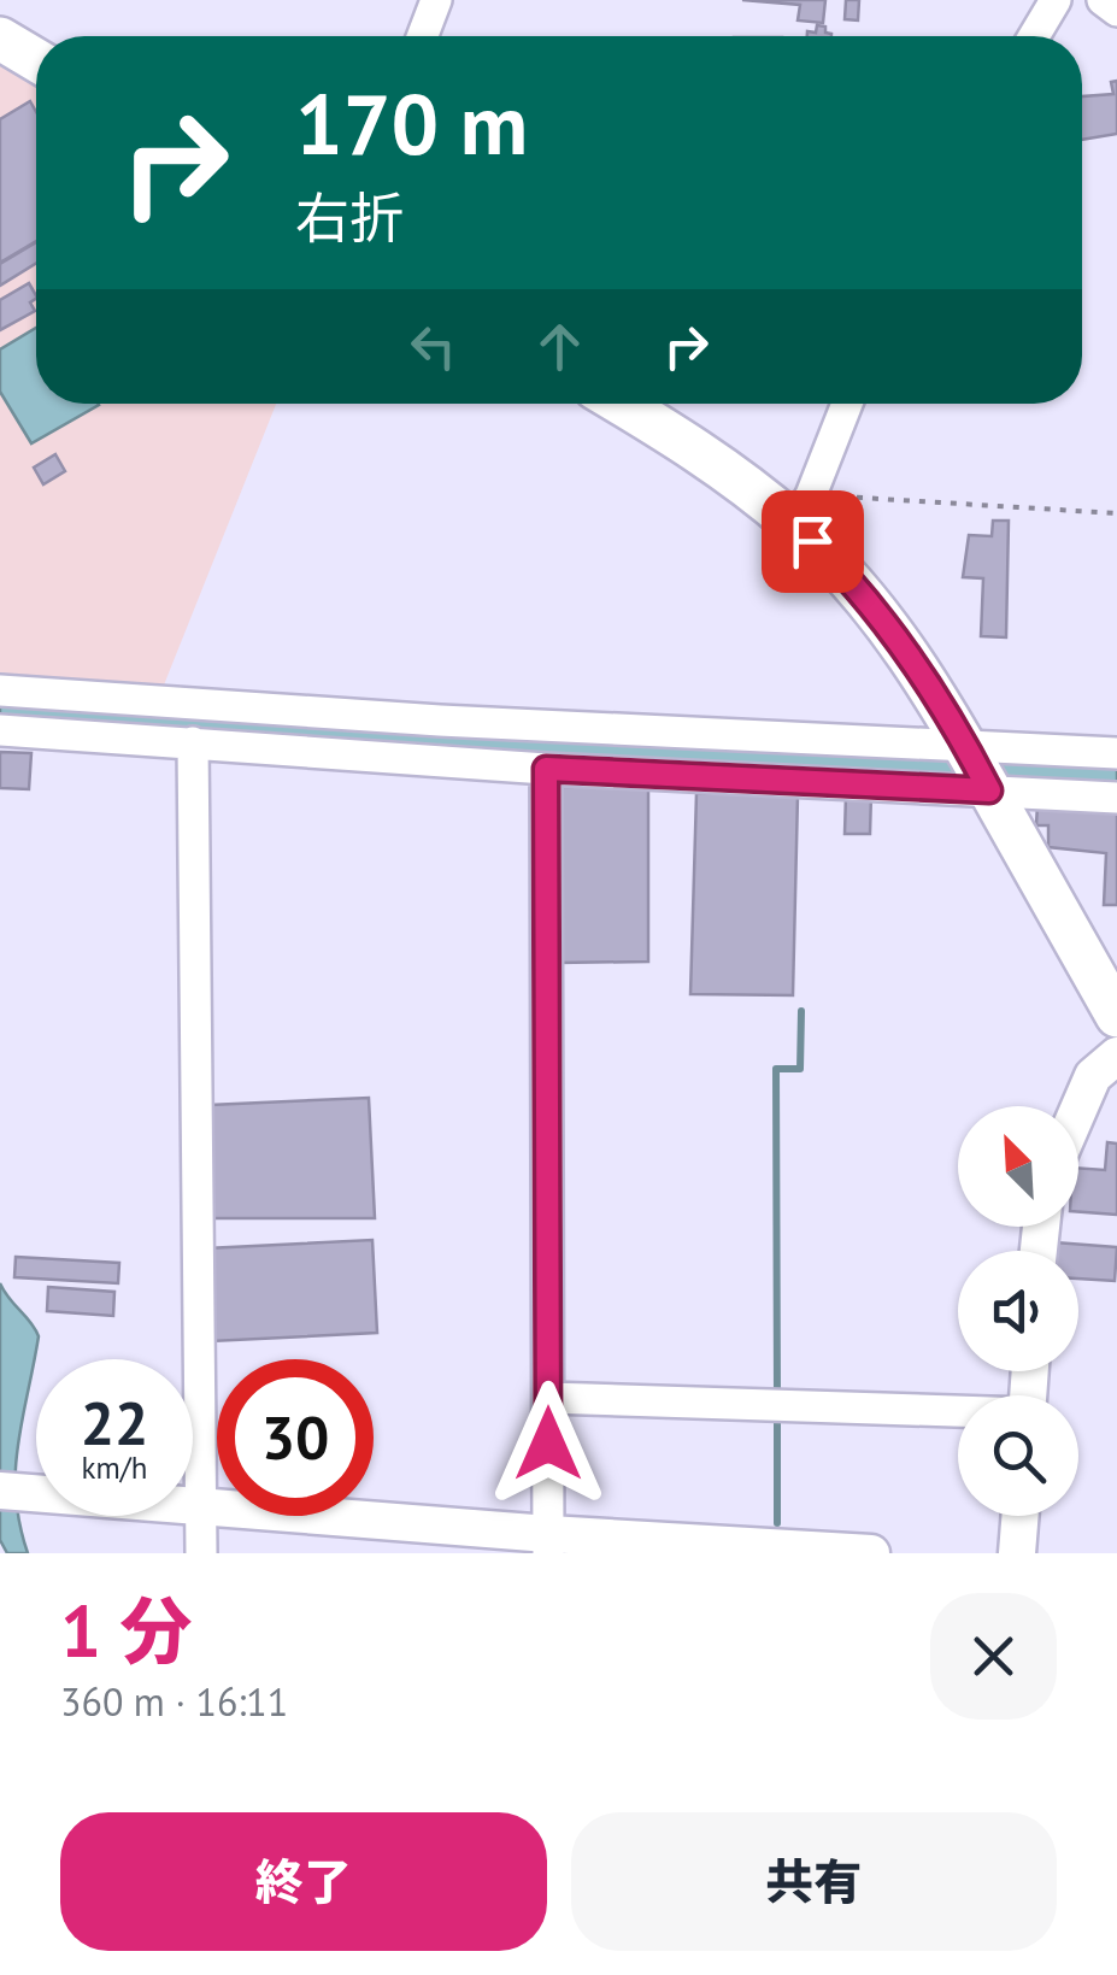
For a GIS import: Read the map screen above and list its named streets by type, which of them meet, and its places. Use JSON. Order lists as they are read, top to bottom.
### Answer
{
  "north": "top left",
  "page": {
    "turn": ["170 m", "右折"],
    "speed": "22 km/h",
    "limit": "30",
    "heading": ["1 分", "360 m · 16:11"],
    "buttons": ["終了", "共有"]
  }
}
